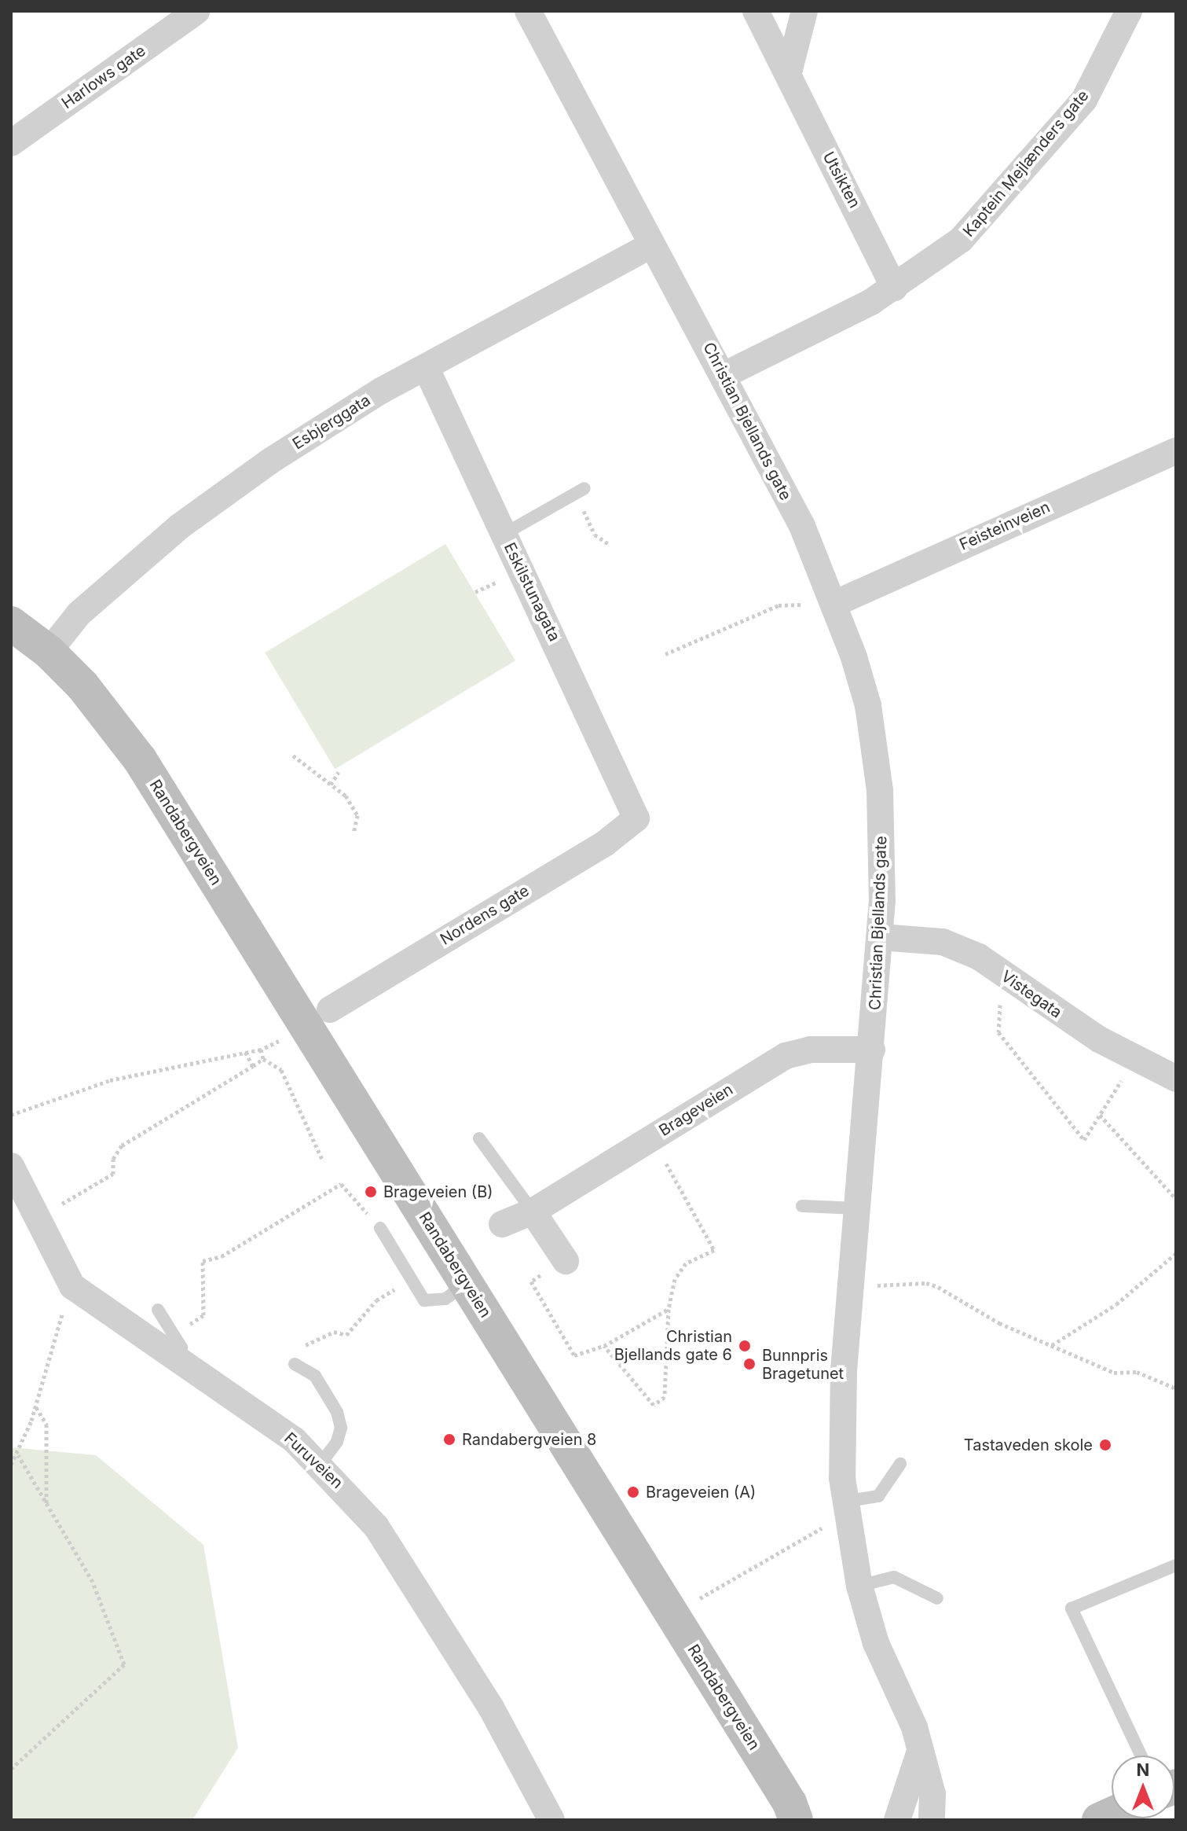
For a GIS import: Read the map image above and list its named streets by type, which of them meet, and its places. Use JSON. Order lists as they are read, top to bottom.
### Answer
{
  "streets": {
    "main road": ["Randabergveien"],
    "street": [
      "Harlows gate",
      "Kaptein Mejlænders gate",
      "Utsikten",
      "Christian Bjellands gate",
      "Esbjerggata",
      "Feisteinveien",
      "Eskilstunagata",
      "Nordens gate",
      "Vistegata",
      "Brageveien",
      "Furuveien"
    ]
  },
  "crossings": [
    ["Kaptein Mejlænders gate", "Utsikten"],
    ["Kaptein Mejlænders gate", "Christian Bjellands gate"],
    ["Christian Bjellands gate", "Esbjerggata"],
    ["Christian Bjellands gate", "Feisteinveien"],
    ["Christian Bjellands gate", "Vistegata"],
    ["Christian Bjellands gate", "Brageveien"],
    ["Esbjerggata", "Eskilstunagata"],
    ["Esbjerggata", "Randabergveien"],
    ["Eskilstunagata", "Nordens gate"]
  ],
  "places": [
    "Brageveien (B)",
    "Christian Bjellands gate 6",
    "Bunnpris Bragetunet",
    "Randabergveien 8",
    "Tastaveden skole",
    "Brageveien (A)"
  ],
  "north": "top"
}
